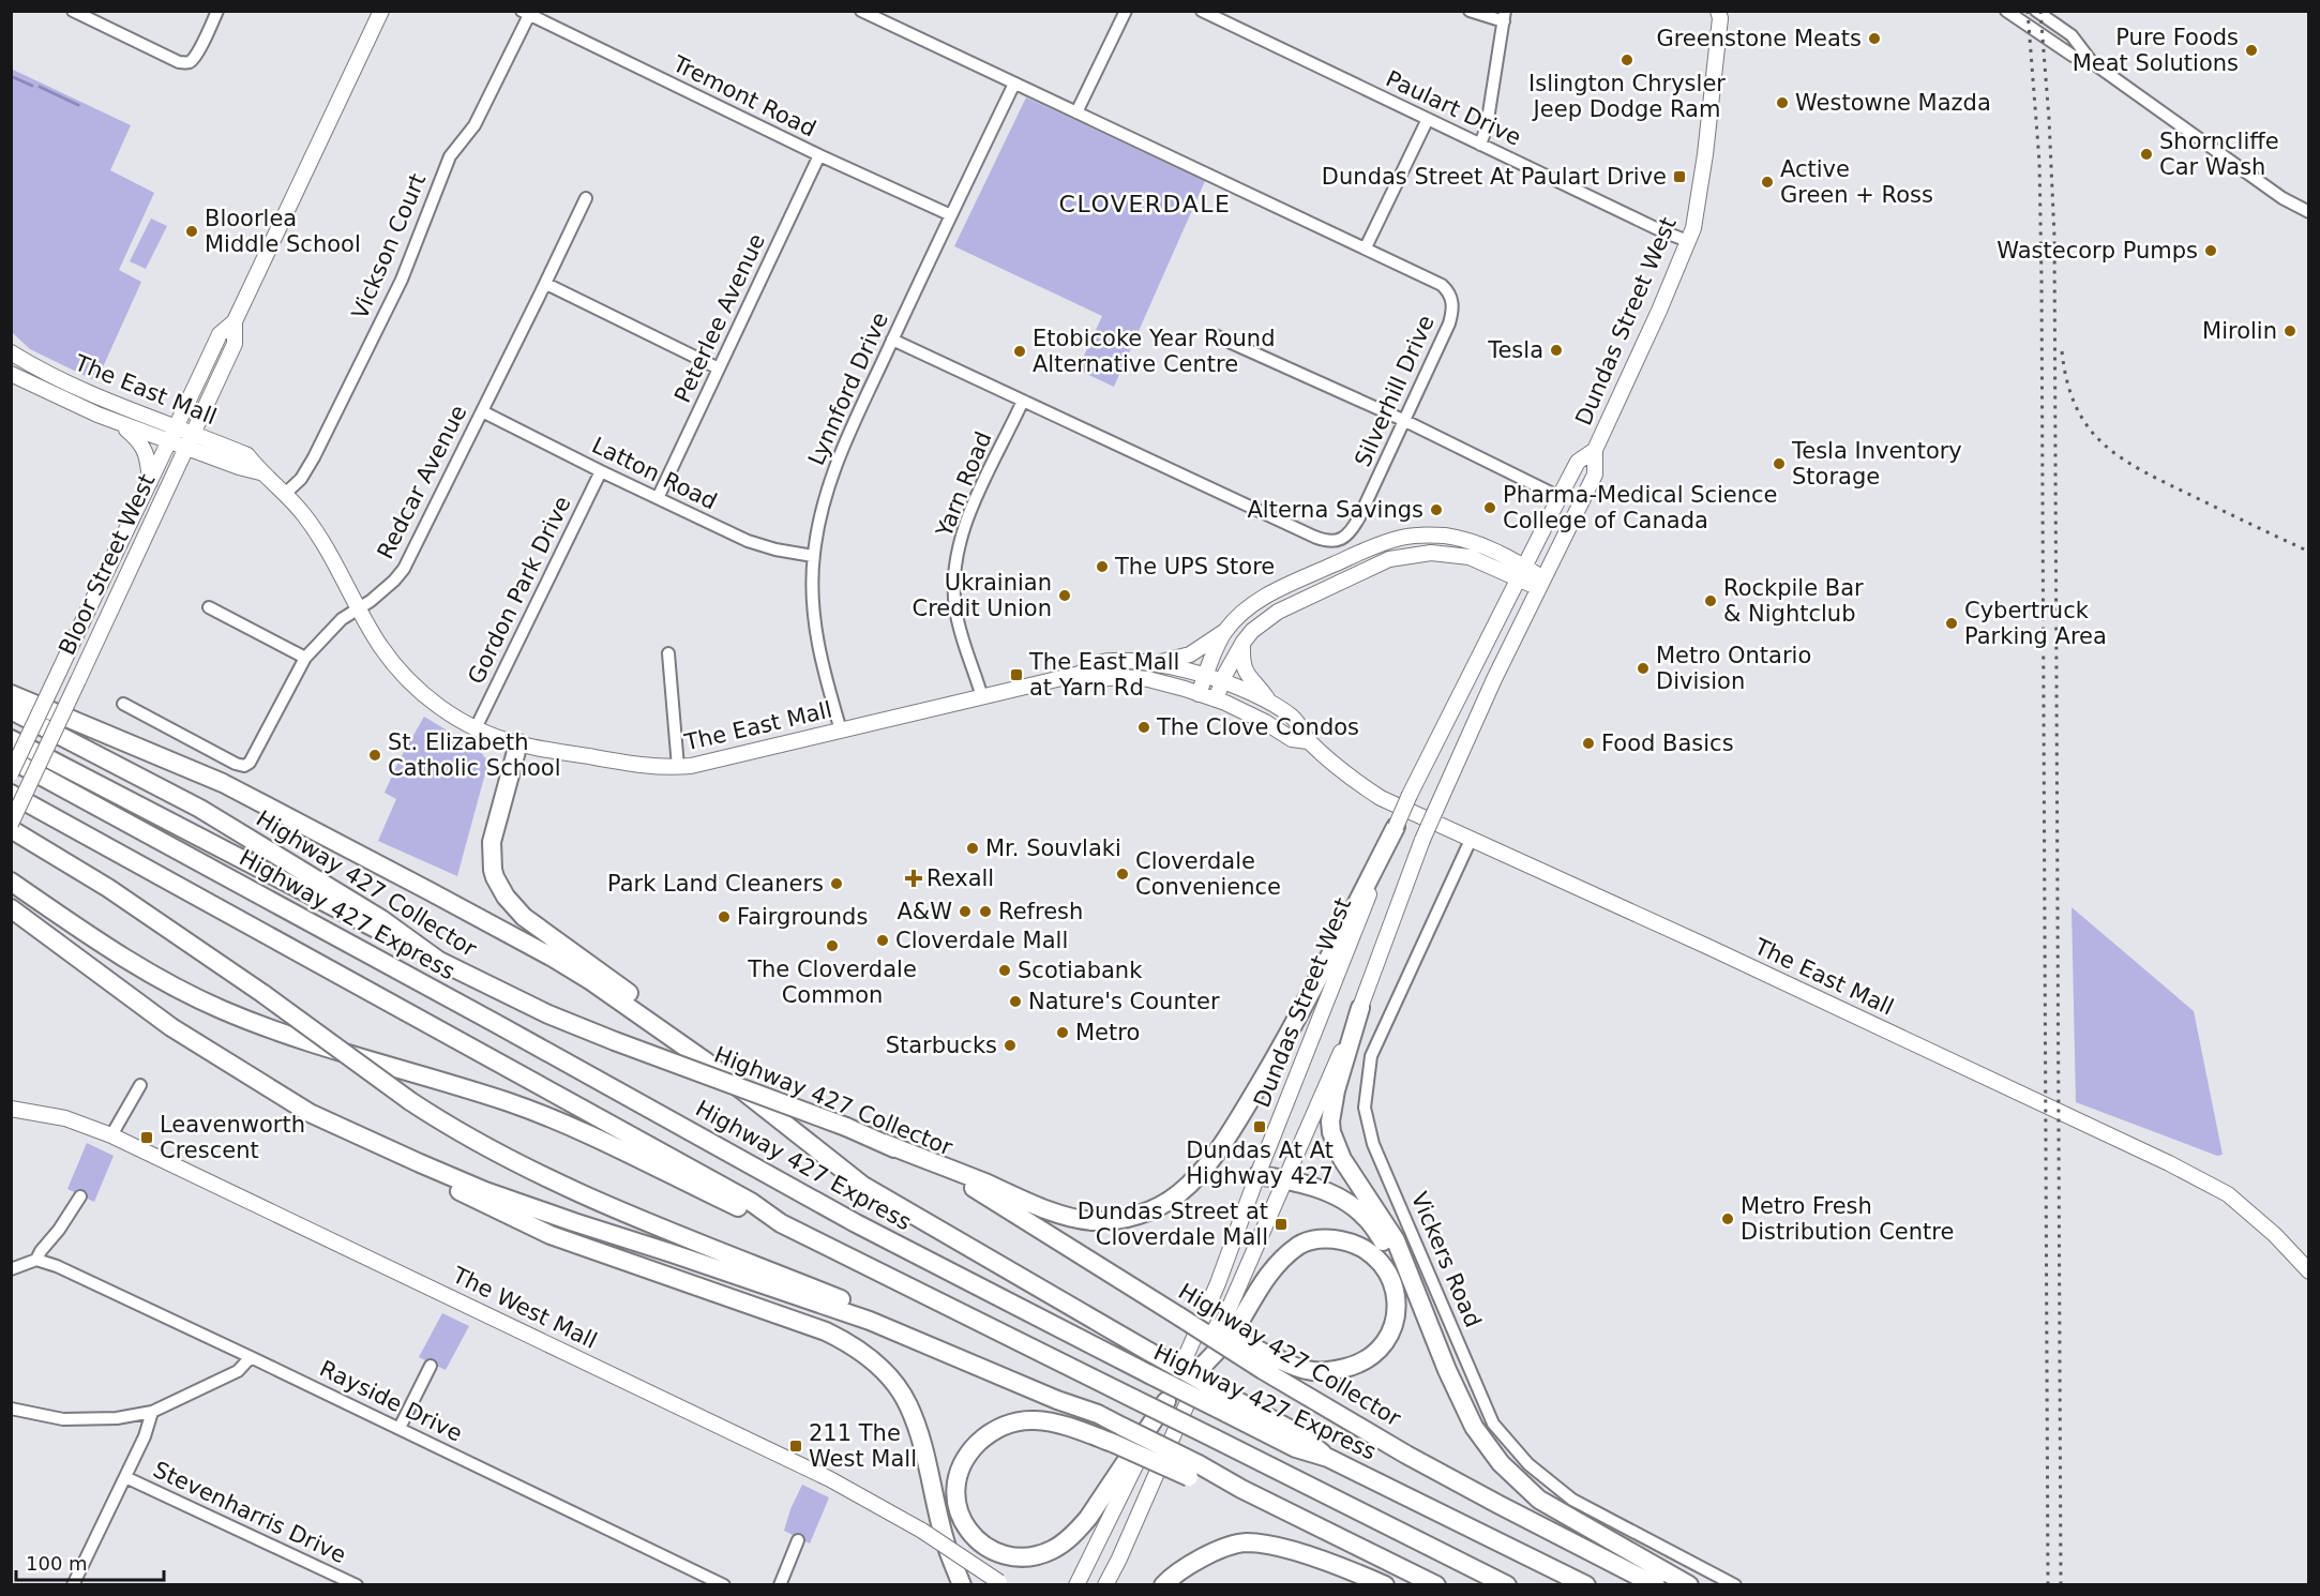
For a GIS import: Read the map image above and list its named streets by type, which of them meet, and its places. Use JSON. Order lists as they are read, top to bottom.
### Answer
{
  "streets": {
    "highway": ["Highway 427 Collector", "Highway 427 Express"],
    "main road": [
      "Dundas Street West",
      "The East Mall",
      "Bloor Street West",
      "The West Mall"
    ],
    "street": [
      "Tremont Road",
      "Paulart Drive",
      "Vickson Court",
      "Peterlee Avenue",
      "Lynnford Drive",
      "Silverhill Drive",
      "Latton Road",
      "Redcar Avenue",
      "Yarn Road",
      "Gordon Park Drive",
      "Vickers Road",
      "Rayside Drive",
      "Stevenharris Drive"
    ]
  },
  "crossings": [
    ["Tremont Road", "Vickson Court"],
    ["Tremont Road", "Peterlee Avenue"],
    ["Tremont Road", "Lynnford Drive"],
    ["Paulart Drive", "Dundas Street West"],
    ["Vickson Court", "The East Mall"],
    ["Peterlee Avenue", "Latton Road"],
    ["Lynnford Drive", "The East Mall"],
    ["Lynnford Drive", "Silverhill Drive"],
    ["Lynnford Drive", "Latton Road"],
    ["The East Mall", "Redcar Avenue"],
    ["The East Mall", "Yarn Road"],
    ["The East Mall", "Bloor Street West"],
    ["The East Mall", "Gordon Park Drive"],
    ["The East Mall", "Vickers Road"],
    ["Silverhill Drive", "Yarn Road"],
    ["Latton Road", "Redcar Avenue"],
    ["Latton Road", "Gordon Park Drive"]
  ],
  "districts": ["CLOVERDALE"],
  "places": {
    "other": [
      "Greenstone Meats",
      "Pure Foods Meat Solutions",
      "Islington Chrysler Jeep Dodge Ram",
      "Westowne Mazda",
      "Shorncliffe Car Wash",
      "Active Green + Ross",
      "Bloorlea Middle School",
      "Wastecorp Pumps",
      "Mirolin",
      "Tesla",
      "Etobicoke Year Round Alternative Centre",
      "Tesla Inventory Storage",
      "Pharma-Medical Science College of Canada",
      "Alterna Savings",
      "The UPS Store",
      "Ukrainian Credit Union",
      "Rockpile Bar & Nightclub",
      "Cybertruck Parking Area",
      "Metro Ontario Division",
      "The Clove Condos",
      "Food Basics",
      "St. Elizabeth Catholic School",
      "Mr. Souvlaki",
      "Cloverdale Convenience",
      "Park Land Cleaners",
      "A&W",
      "Refresh",
      "Fairgrounds",
      "Cloverdale Mall",
      "The Cloverdale Common",
      "Scotiabank",
      "Nature's Counter",
      "Metro",
      "Starbucks",
      "Metro Fresh Distribution Centre"
    ],
    "transit": [
      "Dundas Street At Paulart Drive",
      "The East Mall at Yarn Rd",
      "Dundas At At Highway 427",
      "Leavenworth Crescent",
      "Dundas Street at Cloverdale Mall",
      "211 The West Mall"
    ],
    "health": ["Rexall"]
  },
  "scale_bar": "100 m"
}
